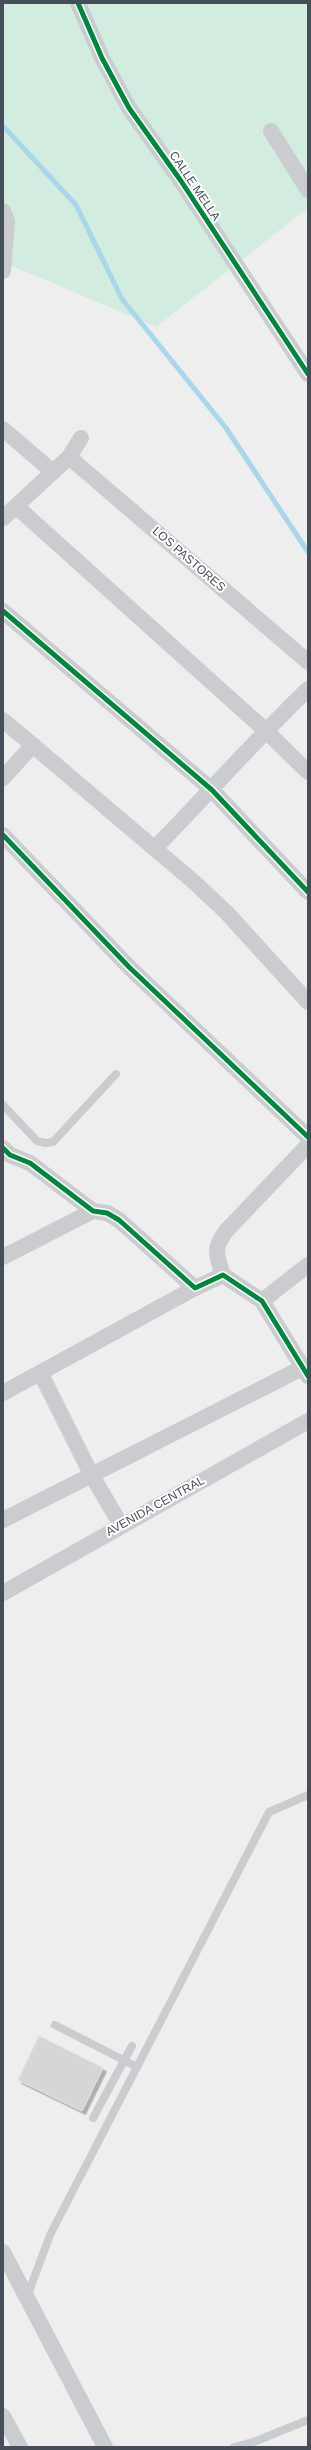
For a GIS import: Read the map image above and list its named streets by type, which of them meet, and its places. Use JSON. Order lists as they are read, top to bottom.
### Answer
{
  "streets": {
    "street": ["CALLE MELLA", "LOS PASTORES", "AVENIDA CENTRAL"]
  }
}
